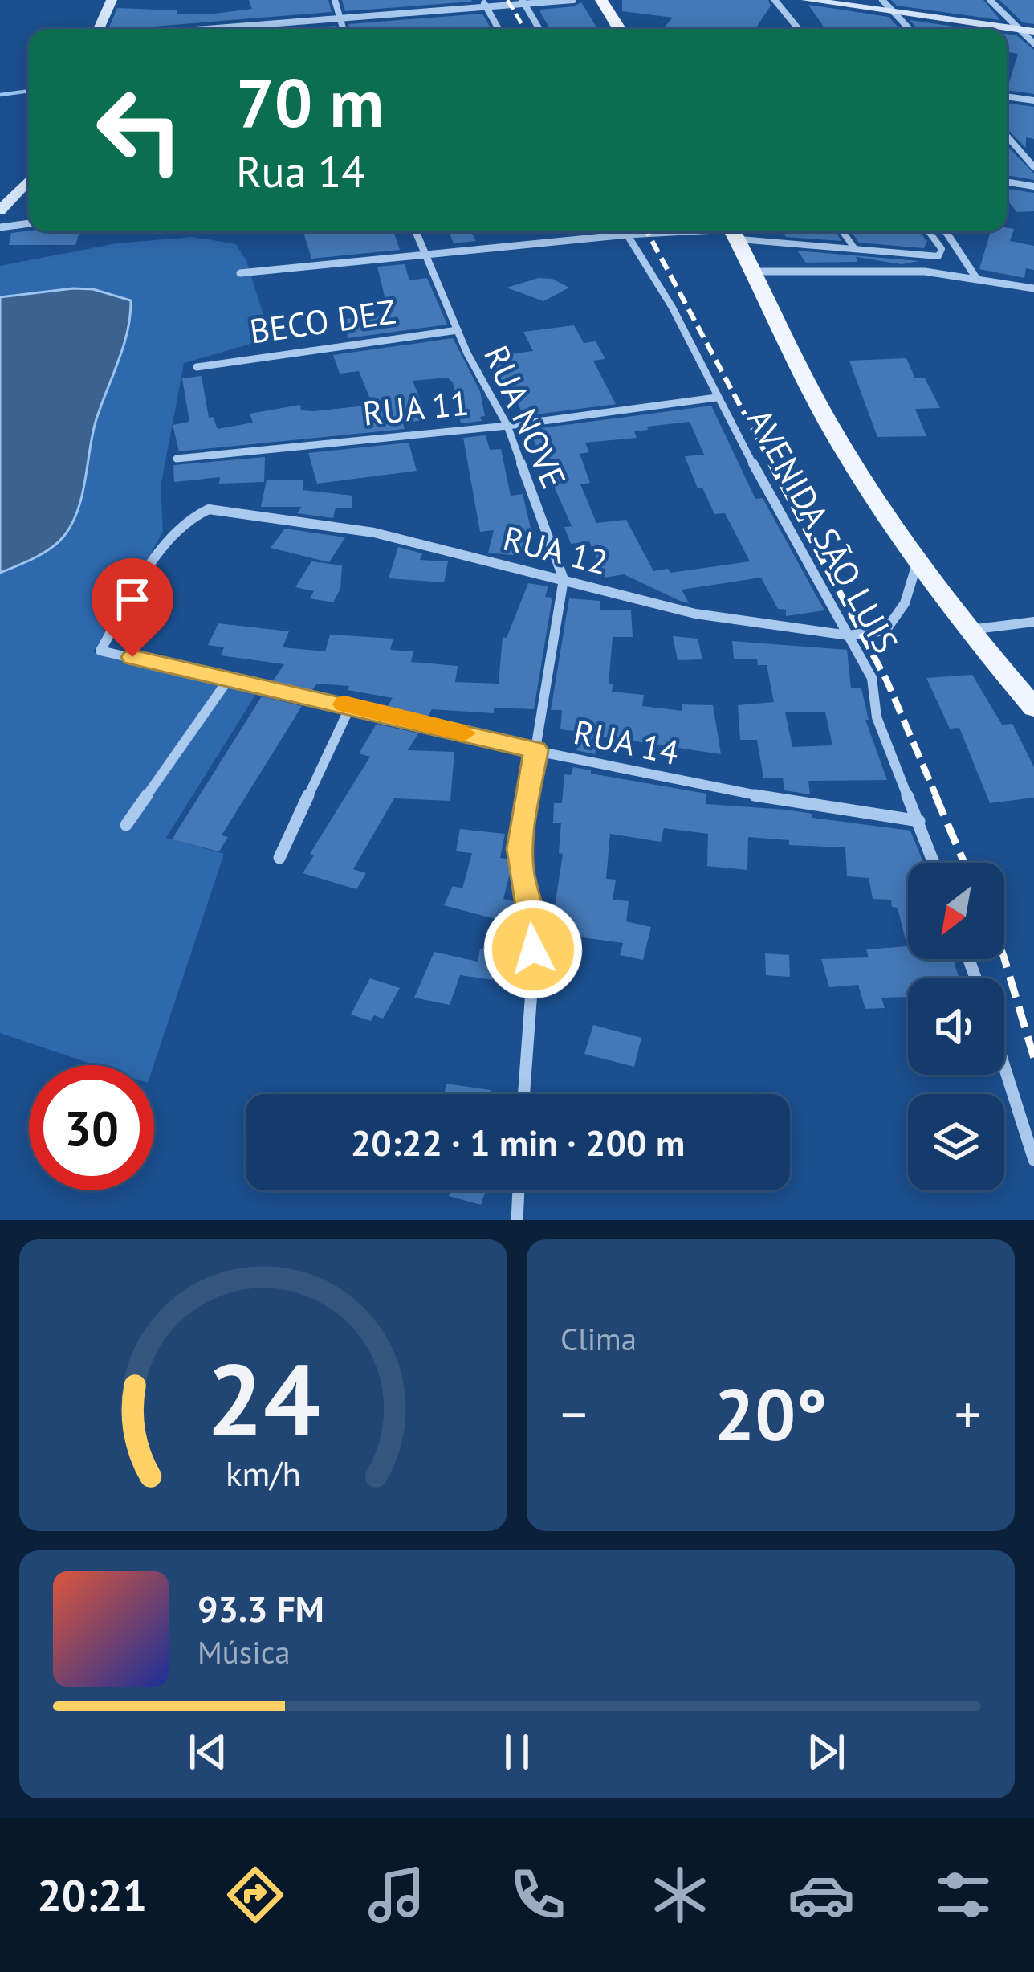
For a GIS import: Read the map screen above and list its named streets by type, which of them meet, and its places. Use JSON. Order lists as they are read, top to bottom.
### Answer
{
  "streets": {
    "street": [
      "BECO DEZ",
      "RUA 11",
      "RUA NOVE",
      "AVENIDA SÃO LUIS",
      "RUA 12",
      "RUA 14"
    ]
  },
  "crossings": [
    ["BECO DEZ", "RUA NOVE"],
    ["RUA 11", "RUA NOVE"],
    ["RUA 11", "AVENIDA SÃO LUIS"],
    ["RUA NOVE", "RUA 12"],
    ["RUA NOVE", "RUA 14"],
    ["AVENIDA SÃO LUIS", "RUA 12"],
    ["AVENIDA SÃO LUIS", "RUA 14"],
    ["RUA 12", "RUA 14"]
  ],
  "north": "bottom left",
  "page": {
    "turn": ["70 m", "Rua 14"],
    "limit": "30",
    "trip": "20:22 · 1 min · 200 m",
    "tile": "Clima",
    "heat": ["−", "20°", "+"],
    "song": ["93.3 FM", "Música"],
    "tabs": "20:21",
    "gauge": ["24", "km/h"]
  }
}
